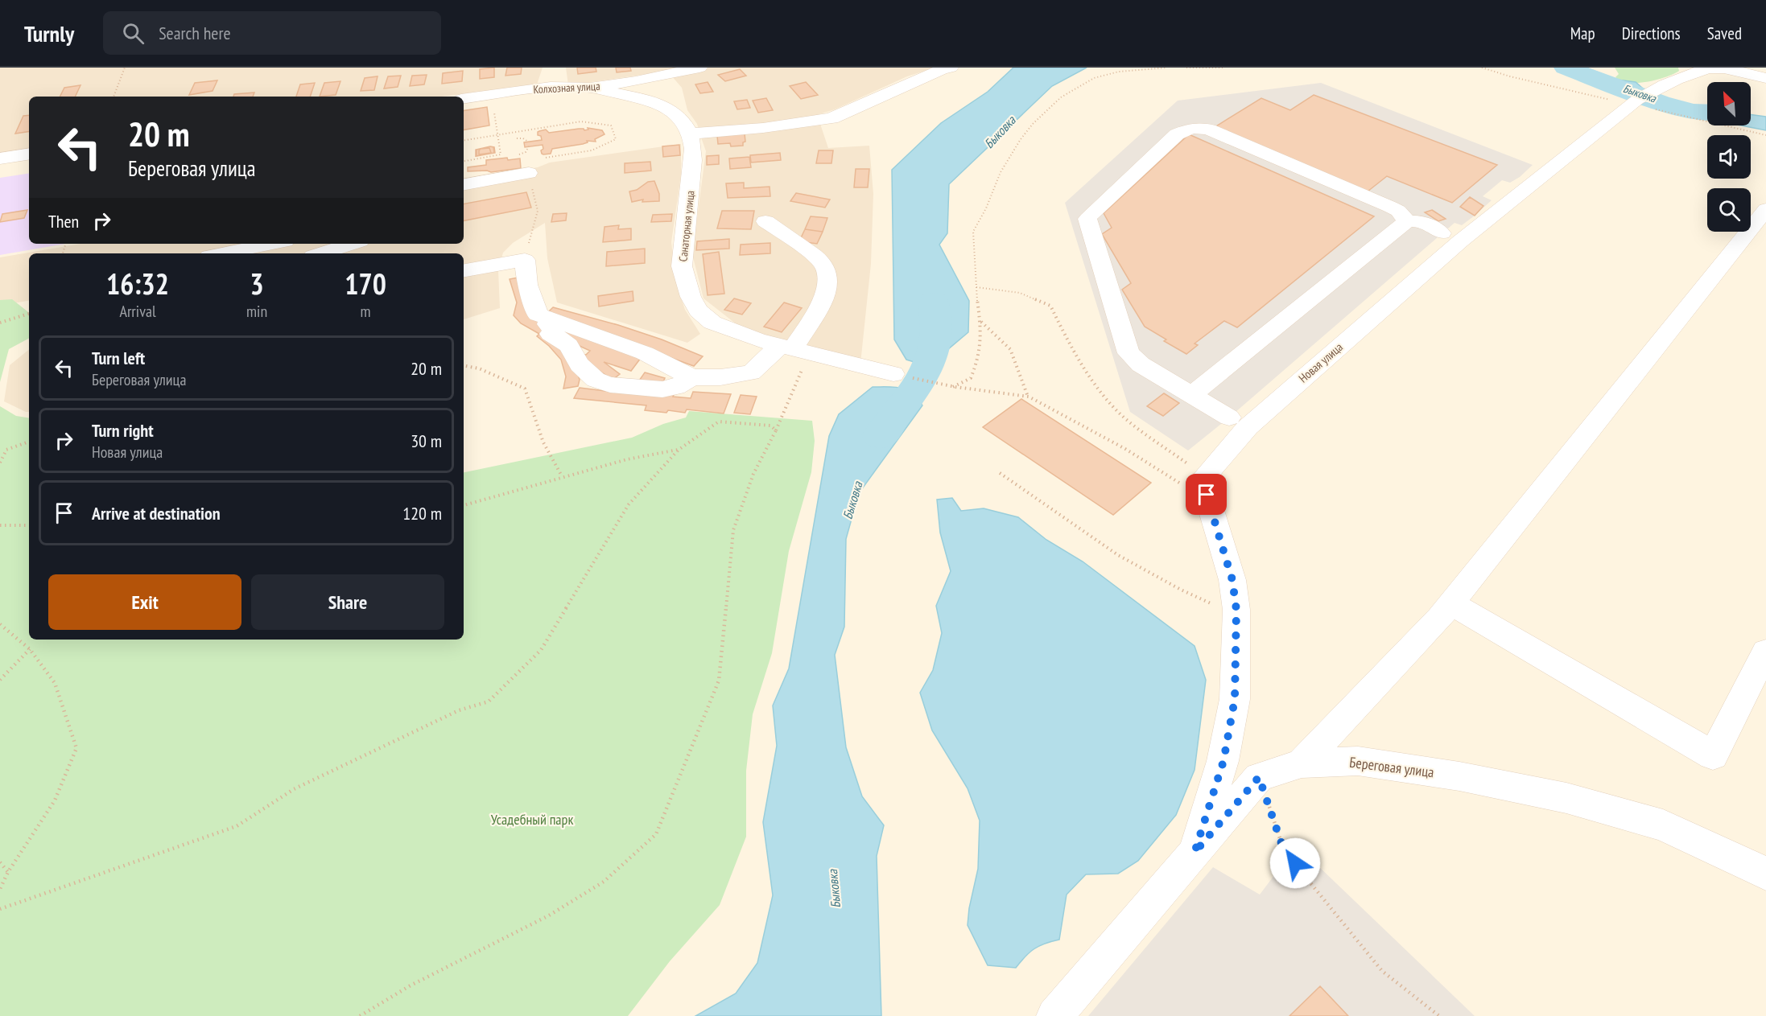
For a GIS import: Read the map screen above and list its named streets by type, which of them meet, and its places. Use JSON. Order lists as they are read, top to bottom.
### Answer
{
  "streets": {
    "street": [
      "Колхозная улица",
      "Санаторная улица",
      "Новая улица",
      "Береговая улица"
    ]
  },
  "water": ["Быковка"],
  "parks": ["Усадебный парк"],
  "north": "top left",
  "page": {
    "header": "Turnly",
    "search": "Search here",
    "nav": ["Map", "Directions", "Saved"],
    "turn": ["20 m", "Береговая улица"],
    "then": "Then",
    "eta": [
      "16:32",
      "Arrival",
      "3",
      "min",
      "170",
      "m"
    ],
    "list": [
      {
        "name": "Turn left",
        "note": "Береговая улица",
        "value": "20 m"
      },
      {
        "name": "Turn right",
        "note": "Новая улица",
        "value": "30 m"
      },
      {
        "name": "Arrive at destination",
        "value": "120 m"
      }
    ],
    "buttons": ["Exit", "Share"]
  }
}
